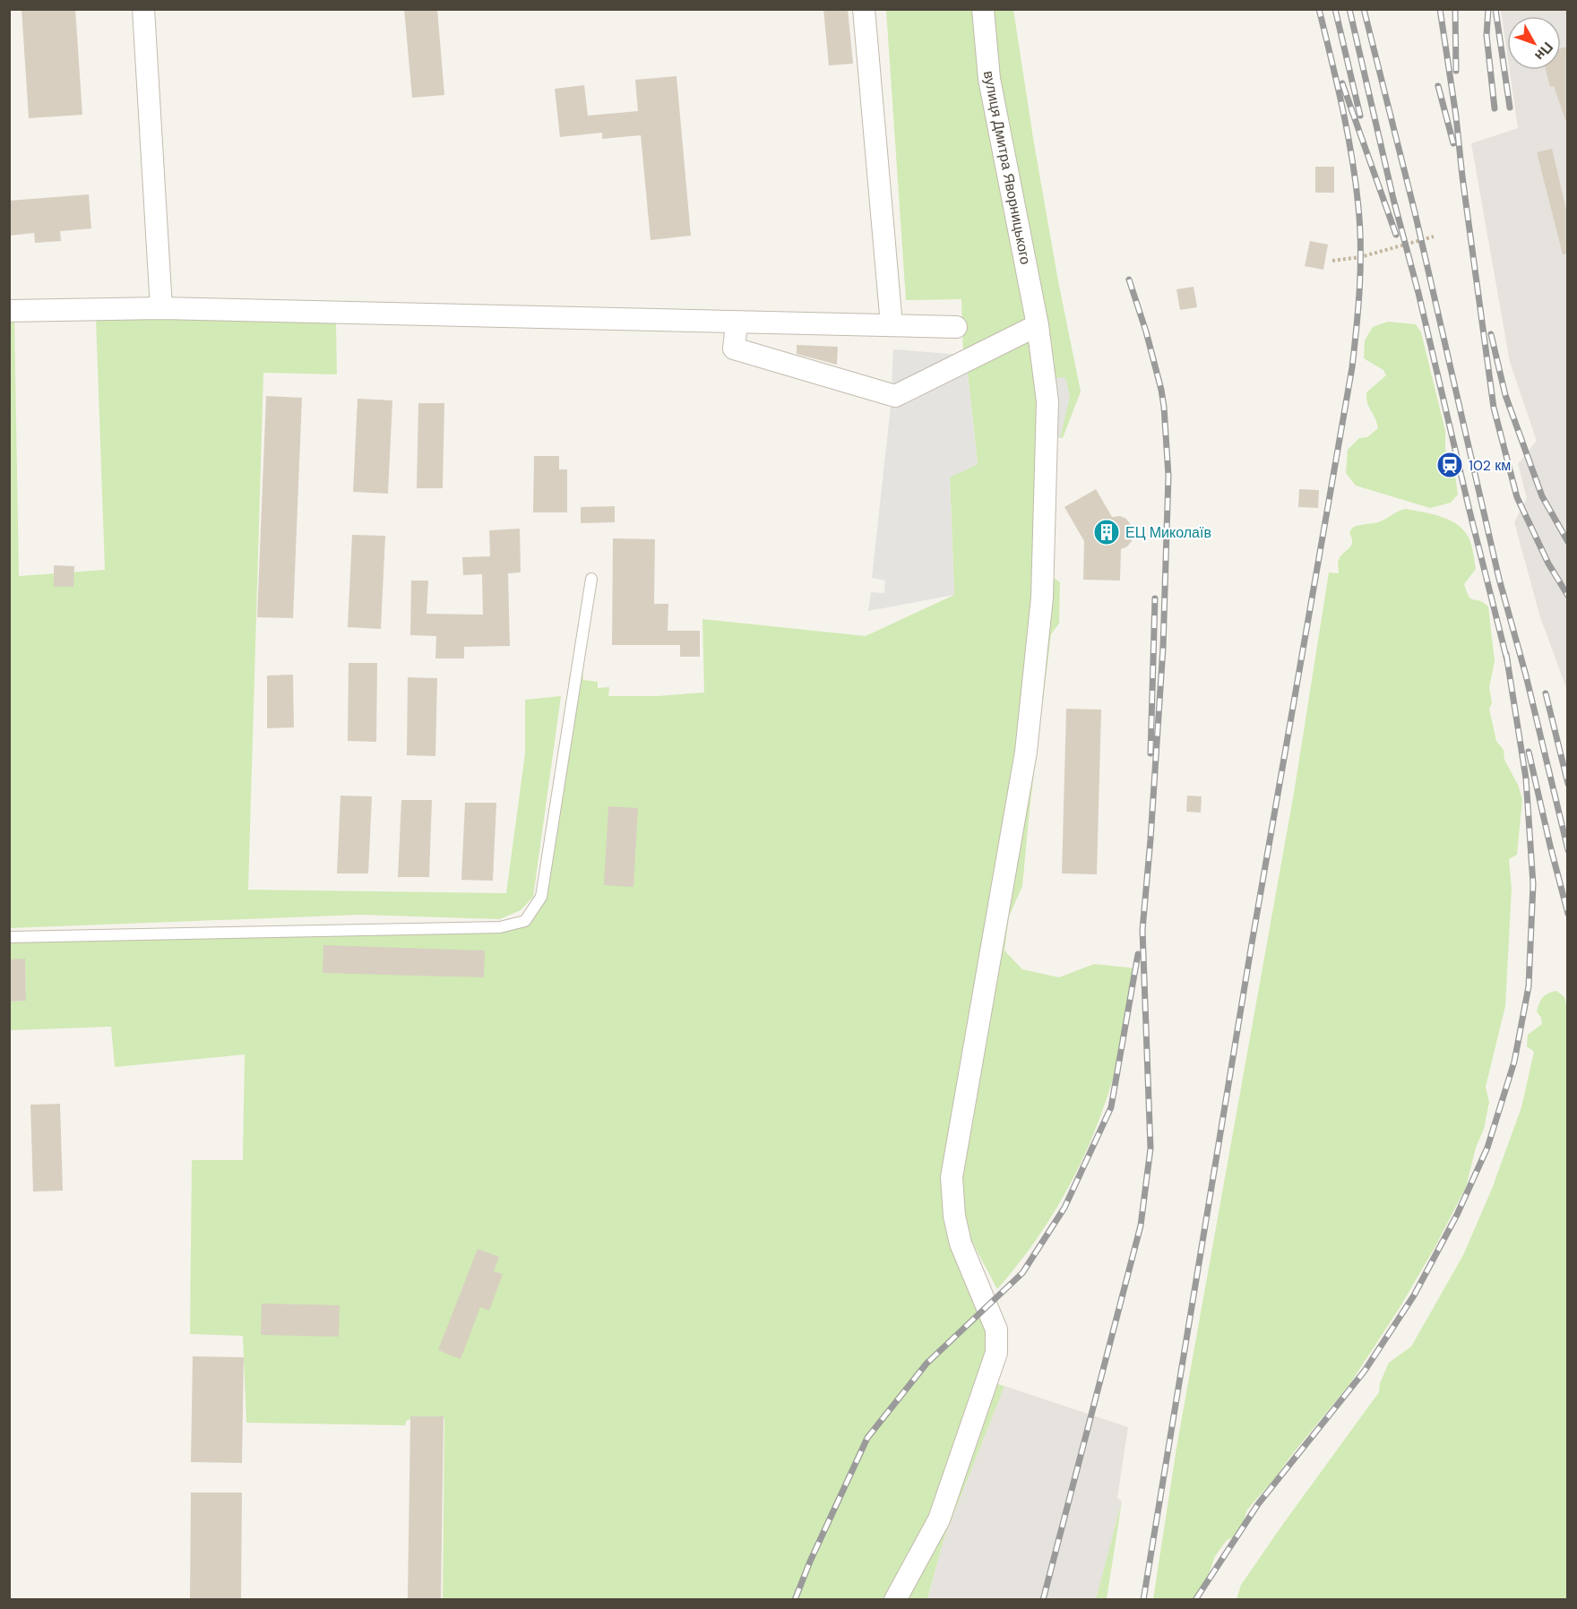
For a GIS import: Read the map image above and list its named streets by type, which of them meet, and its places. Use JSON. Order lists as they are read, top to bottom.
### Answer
{
  "streets": {
    "street": ["вулиця Дмитра Яворницького"]
  },
  "places": {
    "station": ["102 км"],
    "building": ["ЕЦ Миколаїв"]
  },
  "north": "bottom right"
}
